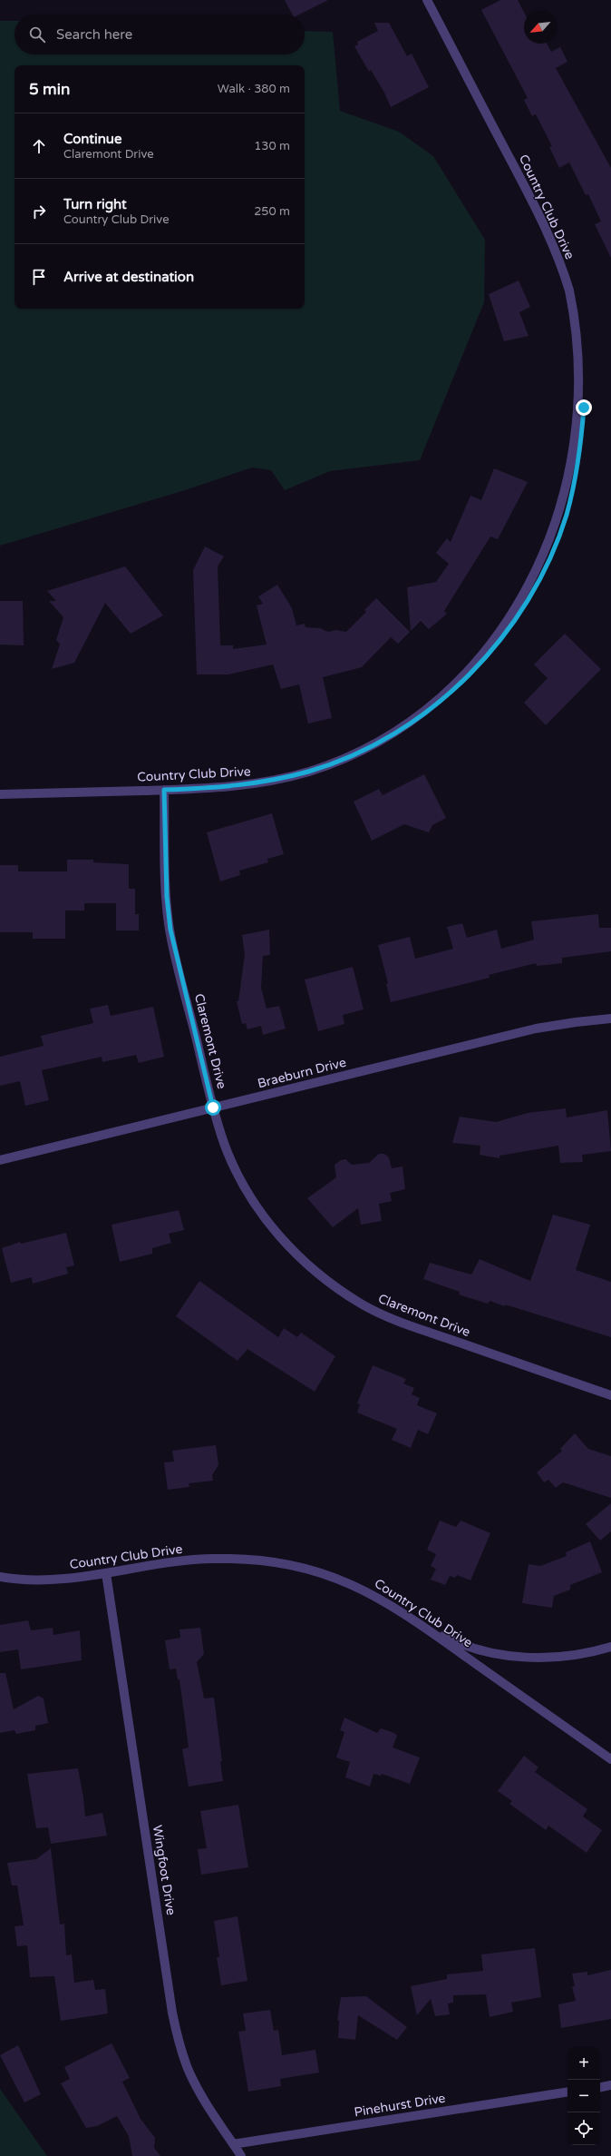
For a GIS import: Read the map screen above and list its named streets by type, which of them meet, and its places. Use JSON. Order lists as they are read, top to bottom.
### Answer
{
  "streets": {
    "street": [
      "Country Club Drive",
      "Claremont Drive",
      "Braeburn Drive",
      "Wingfoot Drive",
      "Pinehurst Drive"
    ]
  },
  "crossings": [
    ["Country Club Drive", "Claremont Drive"],
    ["Country Club Drive", "Wingfoot Drive"],
    ["Claremont Drive", "Braeburn Drive"],
    ["Wingfoot Drive", "Pinehurst Drive"]
  ],
  "north": "bottom left",
  "page": {
    "search": "Search here",
    "heading": ["5 min", "Walk · 380 m"],
    "list": [
      ["Continue", "Claremont Drive", "130 m"],
      ["Turn right", "Country Club Drive", "250 m"],
      "Arrive at destination"
    ],
    "map_buttons": ["+", "−"]
  }
}
